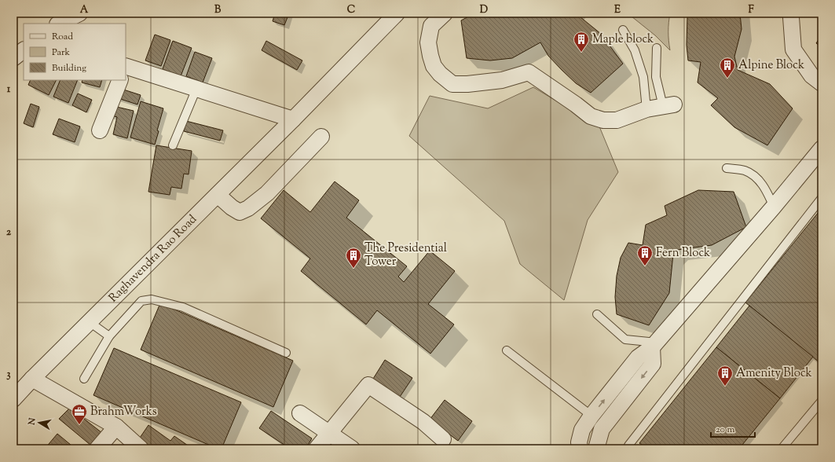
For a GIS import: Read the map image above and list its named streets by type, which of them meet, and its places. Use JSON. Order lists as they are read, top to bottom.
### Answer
{
  "streets": {
    "street": ["Raghavendra Rao Road"]
  },
  "places": {
    "building": [
      "Maple block",
      "Alpine Block",
      "Fern Block",
      "The Presidential Tower",
      "Amenity Block"
    ],
    "office": ["BrahmWorks"]
  },
  "legend": ["Road", "Park", "Building"],
  "scale_bar": "20 m",
  "north": "left",
  "grid": {
    "columns": [
      "A",
      "B",
      "C",
      "D",
      "E",
      "F"
    ],
    "rows": ["1", "2", "3"]
  }
}
